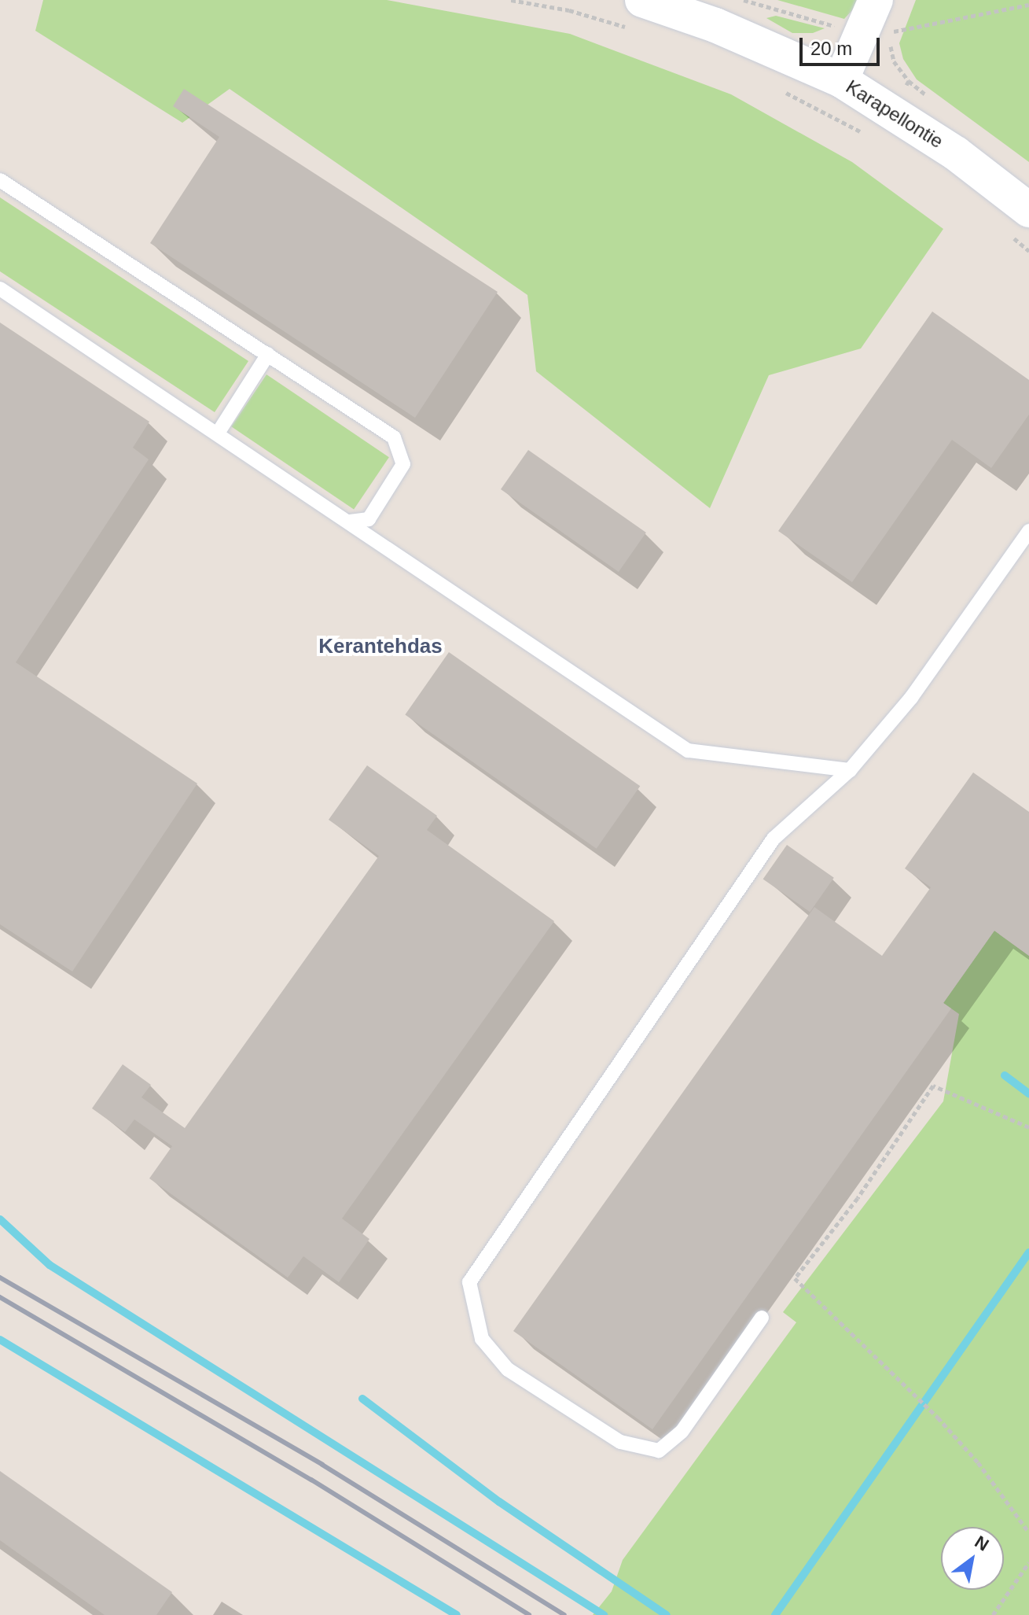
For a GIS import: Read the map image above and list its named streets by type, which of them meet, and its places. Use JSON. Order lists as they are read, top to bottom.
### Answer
{
  "streets": {
    "street": ["Karapellontie"]
  },
  "districts": ["Kerantehdas"],
  "scale_bar": "20 m",
  "north": "top right"
}
